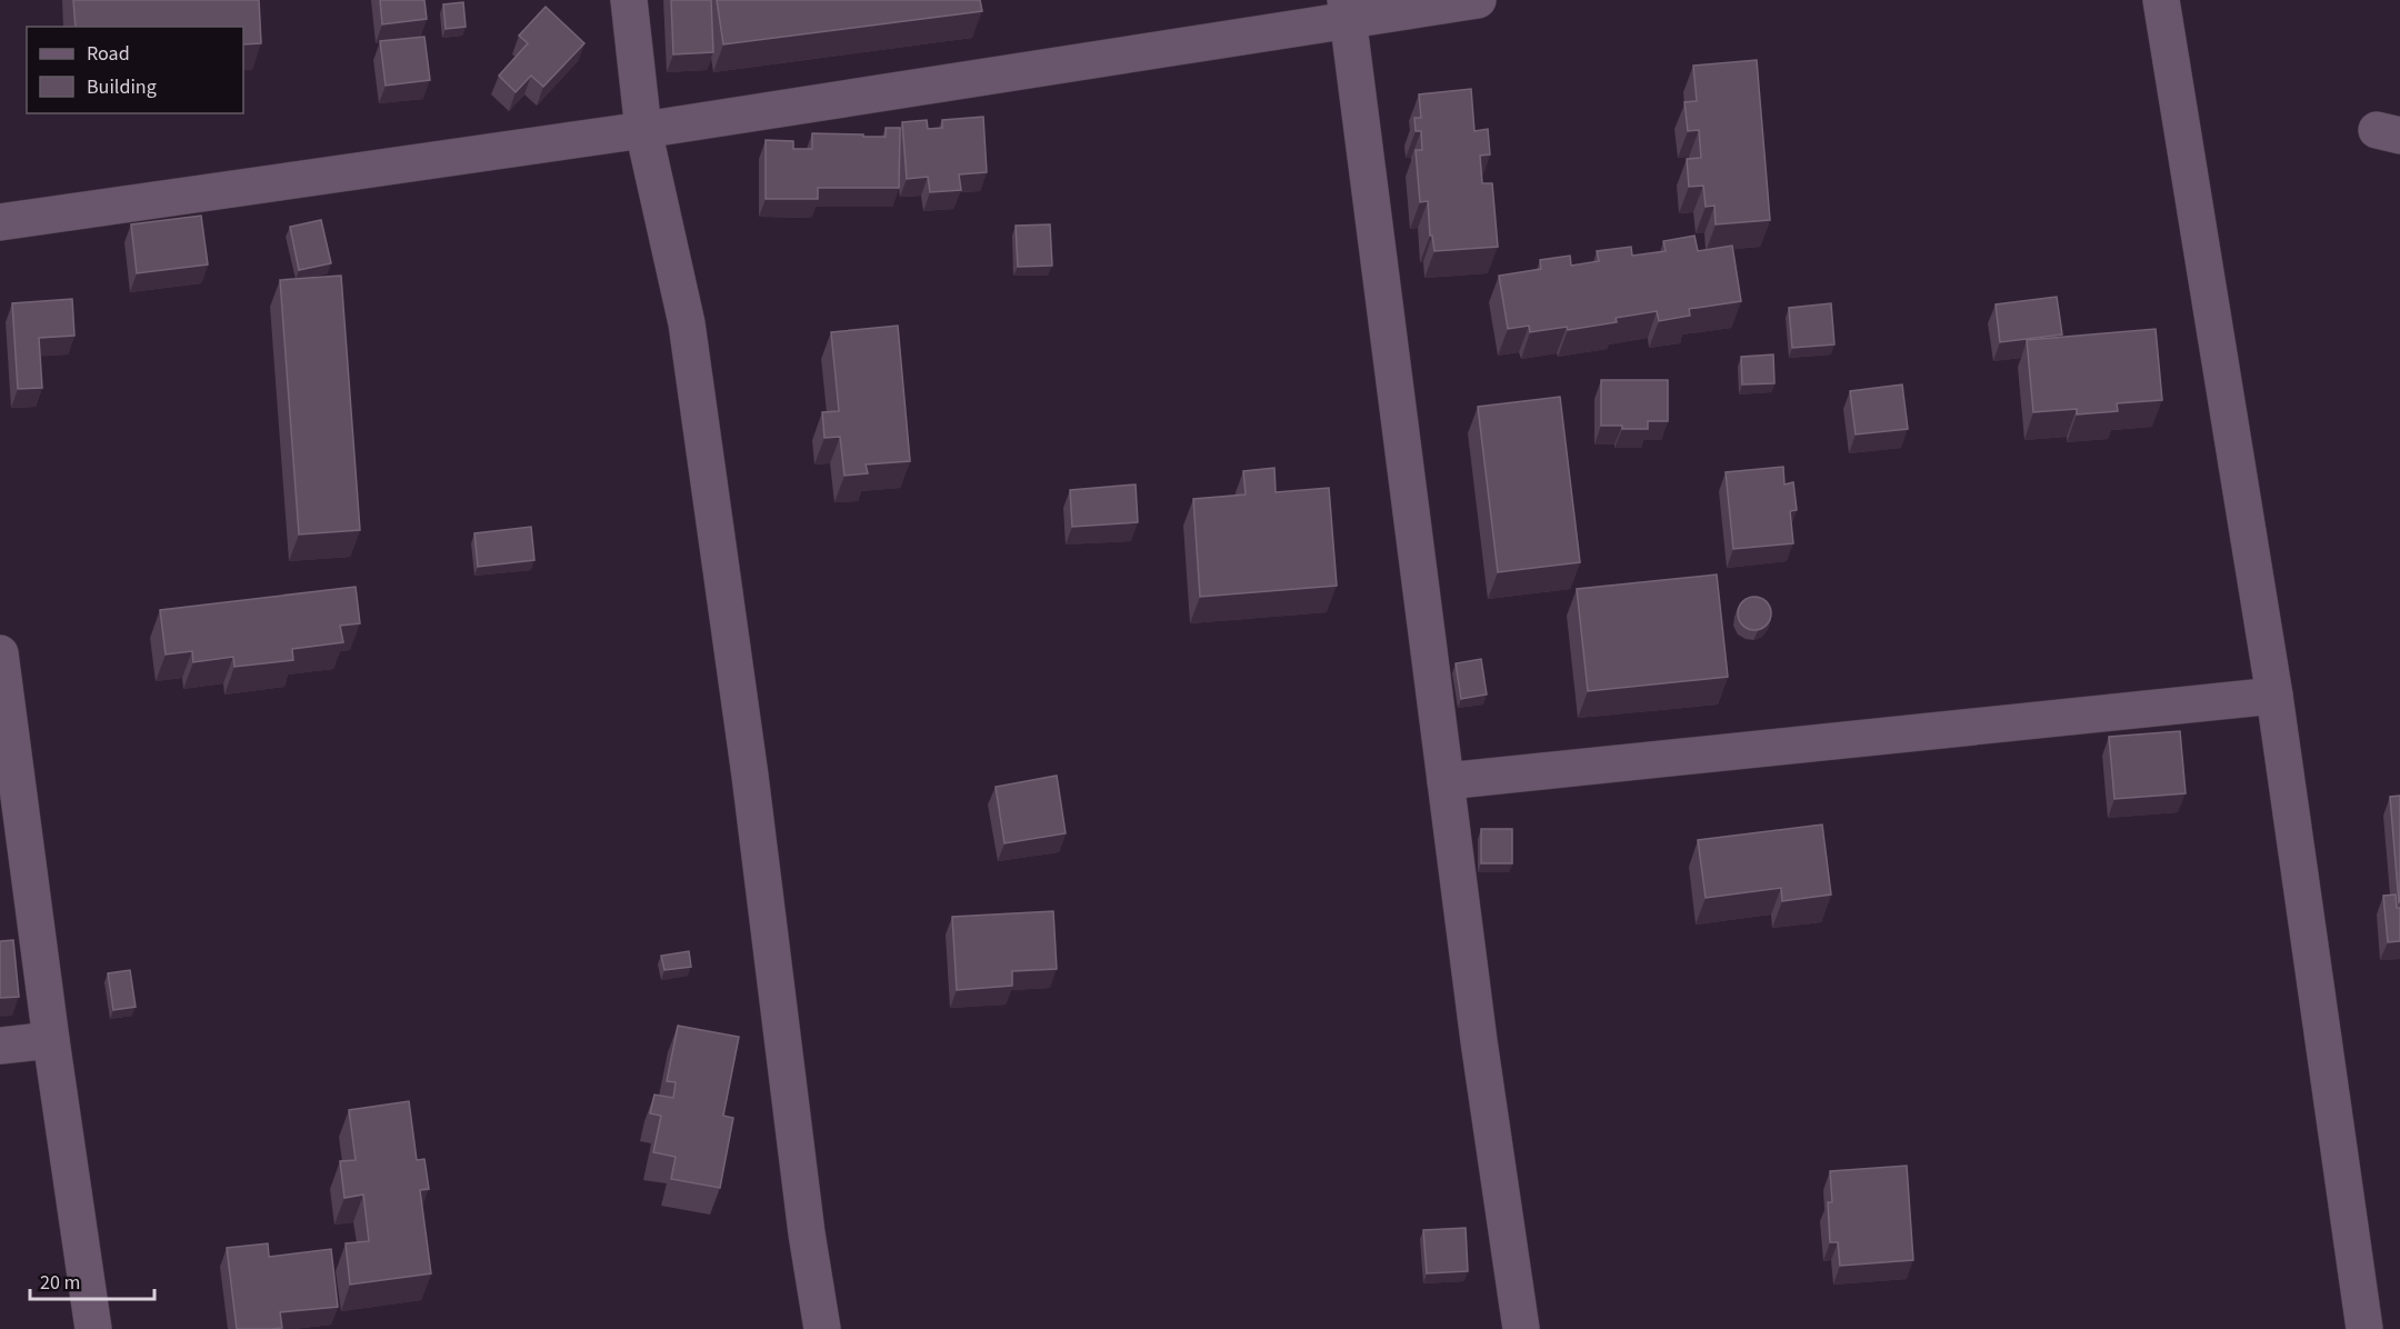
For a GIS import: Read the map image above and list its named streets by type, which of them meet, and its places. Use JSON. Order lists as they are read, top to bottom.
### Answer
{
  "legend": ["Road", "Building"],
  "scale_bar": "20 m"
}
